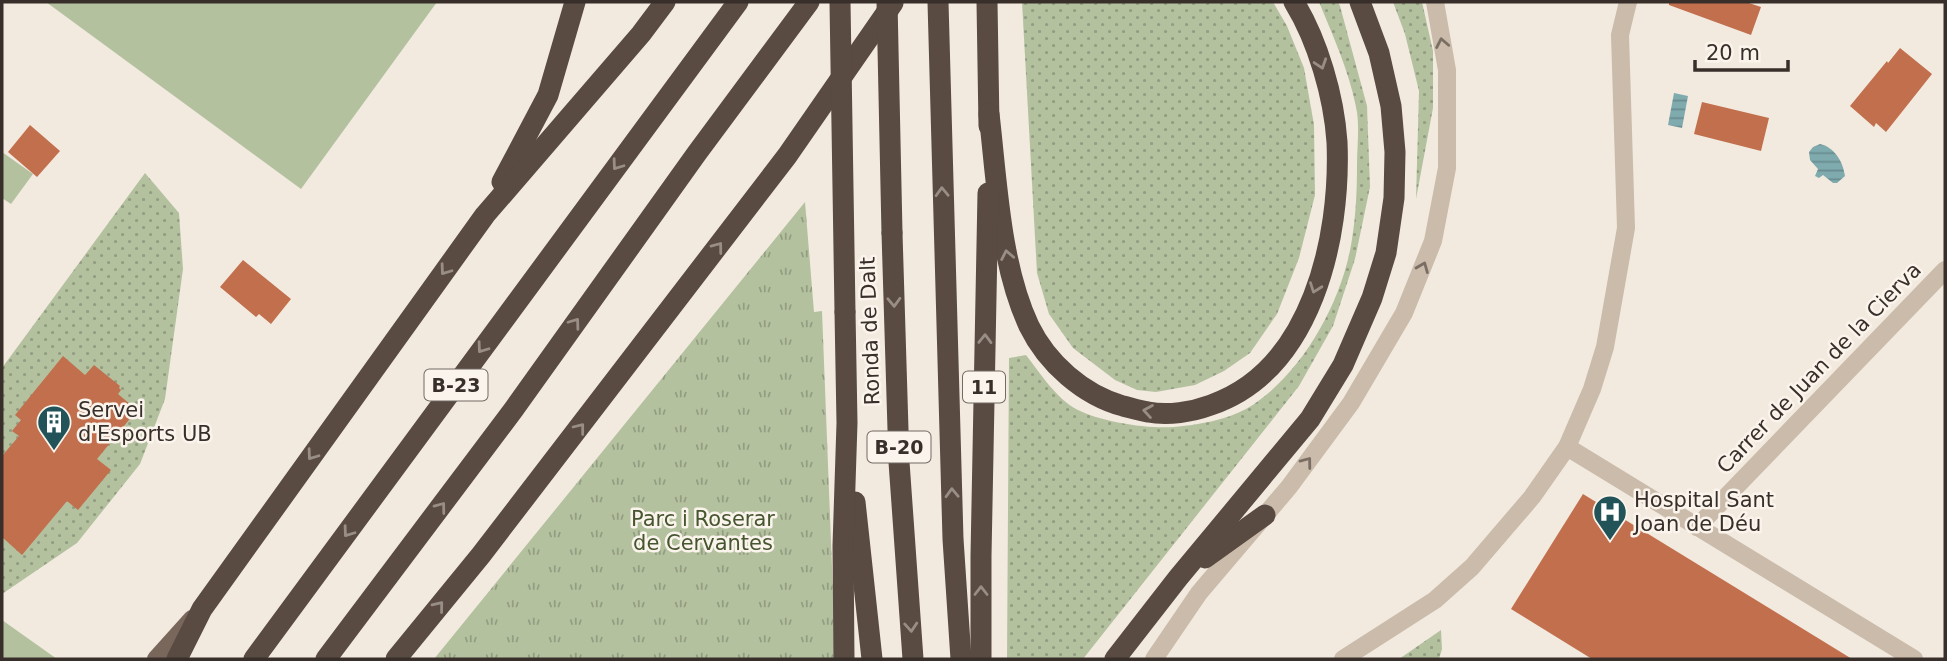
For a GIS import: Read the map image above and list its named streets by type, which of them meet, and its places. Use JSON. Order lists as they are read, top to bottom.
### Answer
{
  "streets": {
    "highway": [
      "Ronda de Dalt",
      "B-23",
      "11",
      "B-20"
    ],
    "street": ["Carrer de Juan de la Cierva"]
  },
  "parks": ["Parc i Roserar de Cervantes"],
  "places": {
    "building": ["Servei d'Esports UB"],
    "hospital": ["Hospital Sant Joan de Déu"]
  },
  "scale_bar": "20 m"
}
